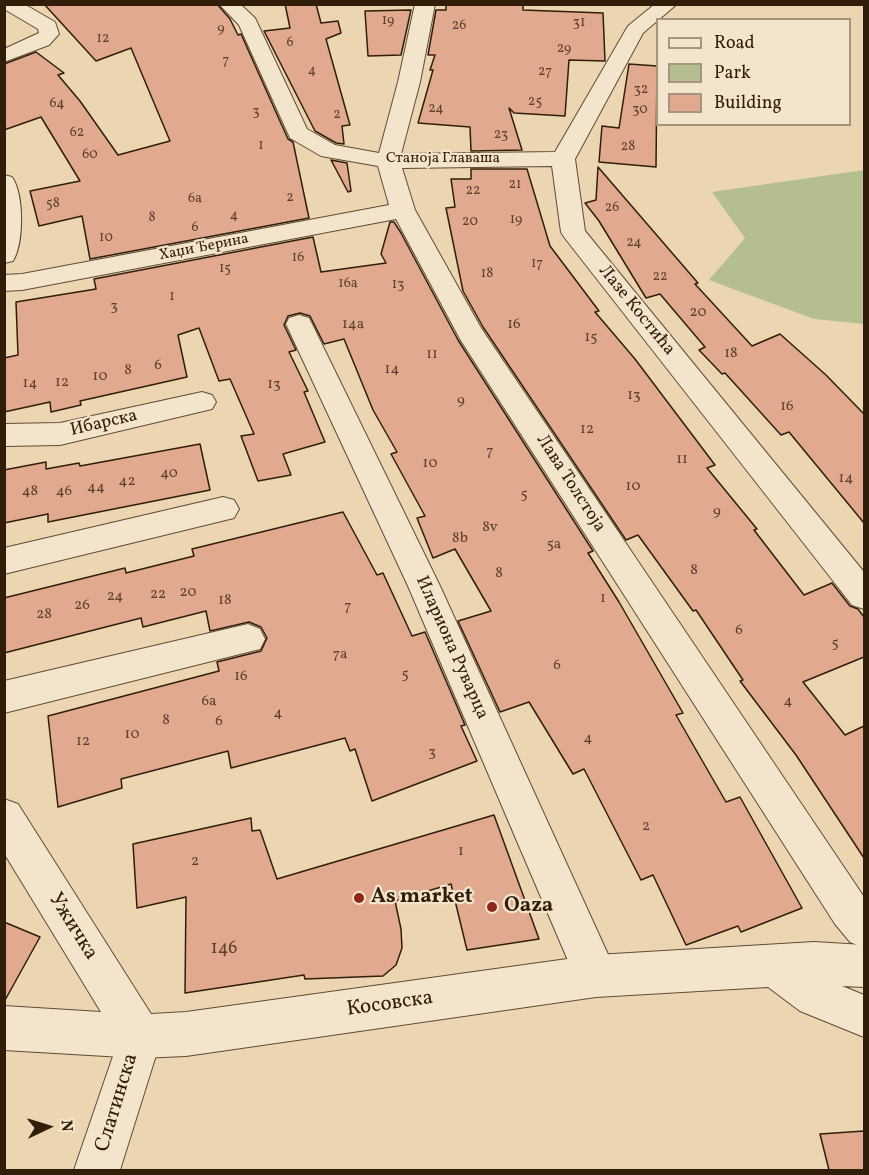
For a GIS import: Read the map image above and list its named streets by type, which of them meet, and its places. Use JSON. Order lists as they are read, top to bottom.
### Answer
{
  "streets": {
    "street": [
      "Станоја Главаша",
      "Хаџи Ђерина",
      "Лазе Костића",
      "Ибарска",
      "Лава Толстоја",
      "Илариона Руварца",
      "Ужичка",
      "Косовска",
      "Слатинска"
    ]
  },
  "crossings": [
    ["Станоја Главаша", "Лазе Костића"],
    ["Станоја Главаша", "Лава Толстоја"],
    ["Хаџи Ђерина", "Лава Толстоја"],
    ["Илариона Руварца", "Косовска"],
    ["Ужичка", "Косовска"],
    ["Ужичка", "Слатинска"],
    ["Косовска", "Слатинска"]
  ],
  "places": ["As market", "Oaza"],
  "house_numbers": [
    "19",
    "31",
    "26",
    "9",
    "12",
    "6",
    "29",
    "7",
    "4",
    "27",
    "32",
    "25",
    "64",
    "24",
    "30",
    "3",
    "2",
    "62",
    "23",
    "1",
    "28",
    "60",
    "21",
    "22",
    "2",
    "6a",
    "58",
    "26",
    "4",
    "8",
    "19",
    "20",
    "6",
    "10",
    "24",
    "16",
    "17",
    "15",
    "18",
    "22",
    "16a",
    "13",
    "1",
    "3",
    "20",
    "14a",
    "16",
    "15",
    "18",
    "11",
    "6",
    "14",
    "8",
    "10",
    "12",
    "14",
    "13",
    "13",
    "9",
    "16",
    "12",
    "7",
    "11",
    "10",
    "40",
    "14",
    "42",
    "10",
    "44",
    "48",
    "46",
    "5",
    "9",
    "8v",
    "8b",
    "5a",
    "8",
    "8",
    "20",
    "22",
    "24",
    "1",
    "18",
    "26",
    "7",
    "28",
    "6",
    "5",
    "7a",
    "6",
    "5",
    "16",
    "6a",
    "4",
    "4",
    "8",
    "6",
    "10",
    "4",
    "12",
    "3",
    "2",
    "1",
    "2",
    "146"
  ],
  "legend": ["Road", "Park", "Building"],
  "north": "right"
}
